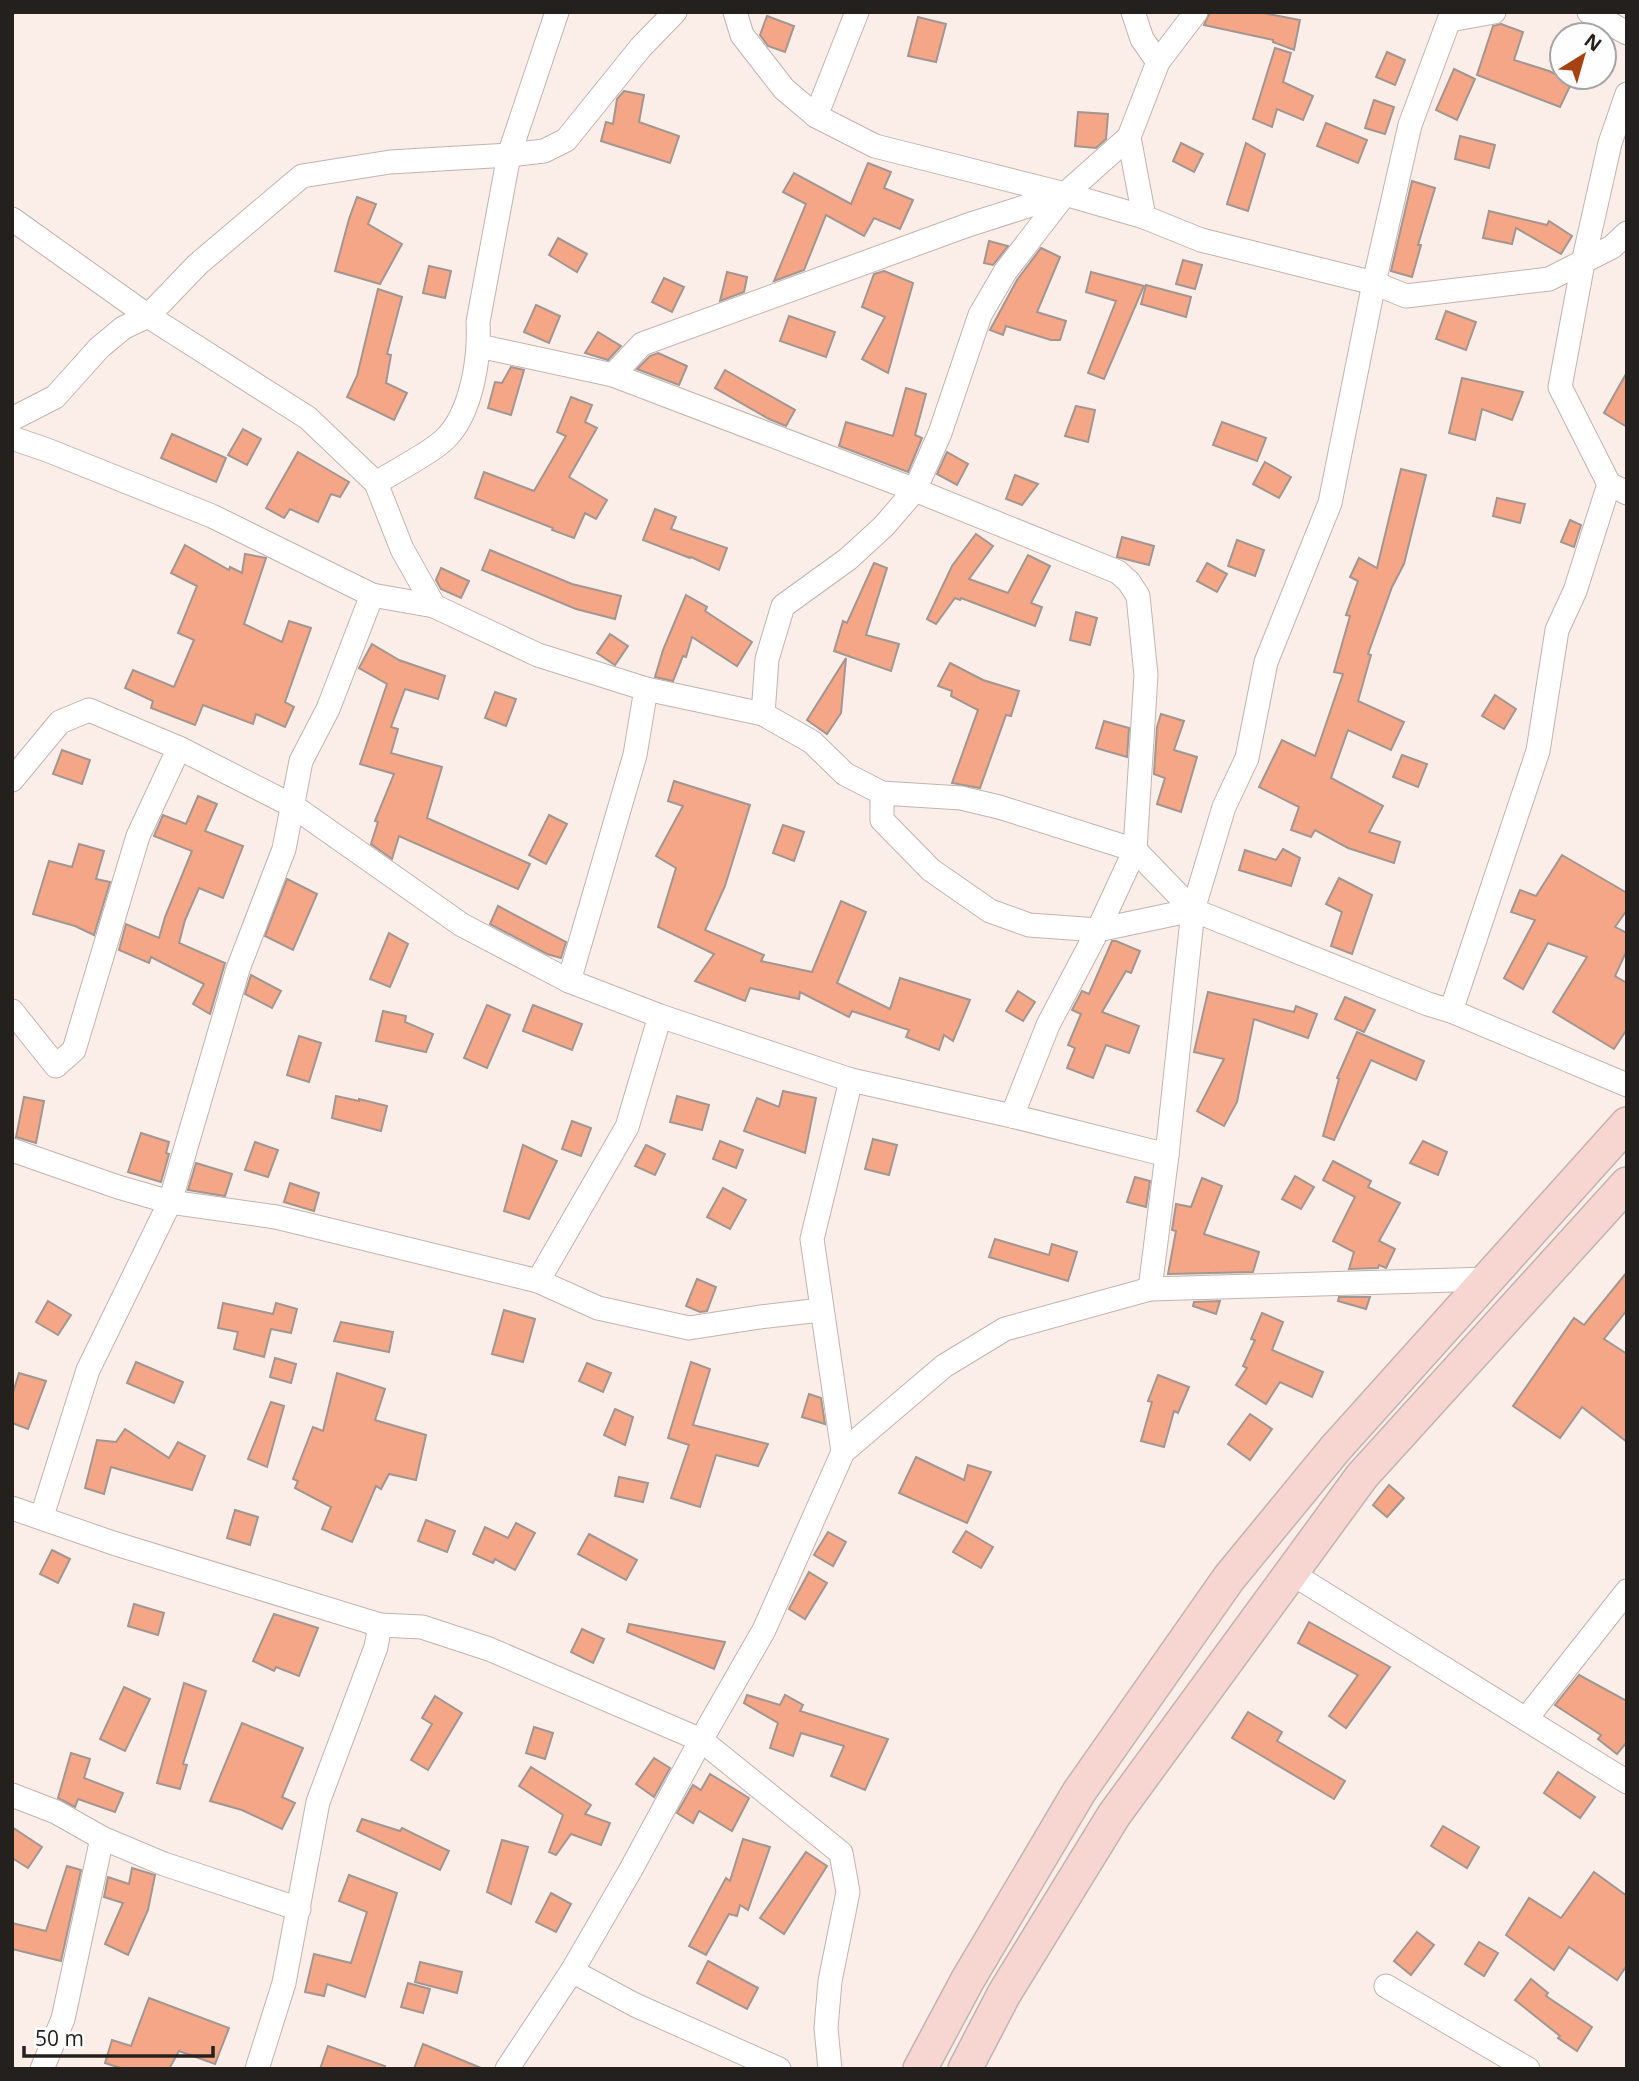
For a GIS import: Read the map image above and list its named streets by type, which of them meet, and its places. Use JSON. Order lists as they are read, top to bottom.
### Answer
{
  "scale_bar": "50 m",
  "north": "top right"
}
